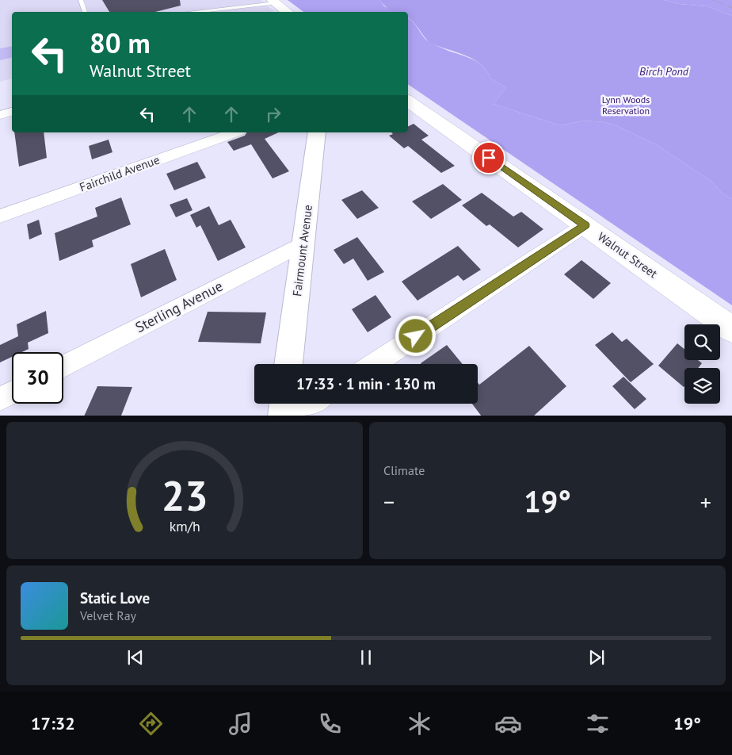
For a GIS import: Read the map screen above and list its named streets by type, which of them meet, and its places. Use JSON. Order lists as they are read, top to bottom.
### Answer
{
  "streets": {
    "main road": ["Walnut Street"],
    "street": ["Fairchild Avenue", "Fairmount Avenue", "Sterling Avenue"]
  },
  "crossings": [
    ["Fairmount Avenue", "Sterling Avenue"]
  ],
  "water": ["Birch Pond"],
  "parks": ["Lynn Woods Reservation"],
  "page": {
    "turn": ["80 m", "Walnut Street"],
    "limit": "30",
    "trip": "17:33 · 1 min · 130 m",
    "tile": "Climate",
    "heat": ["−", "19°", "+"],
    "song": ["Static Love", "Velvet Ray"],
    "tabs": ["17:32", "19°"],
    "gauge": ["23", "km/h"]
  }
}
